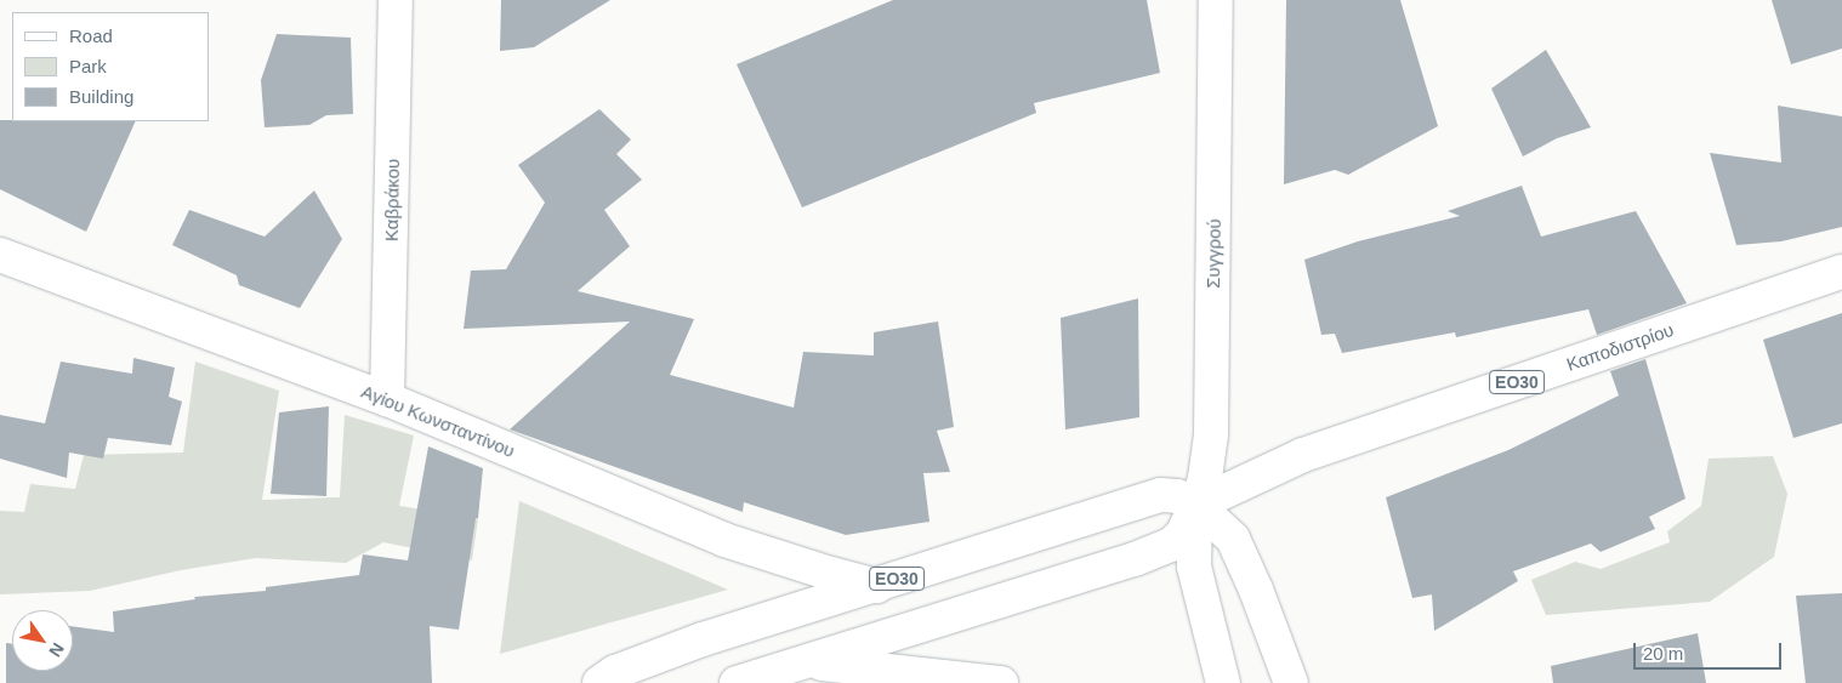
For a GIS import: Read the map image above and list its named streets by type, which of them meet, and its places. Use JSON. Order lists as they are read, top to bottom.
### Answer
{
  "streets": {
    "main road": [
      "Καβράκου",
      "Συγγρού",
      "Καποδιστρίου",
      "ΕΟ30",
      "Αγίου Κωνσταντίνου"
    ]
  },
  "crossings": [
    ["Καβράκου", "Αγίου Κωνσταντίνου"],
    ["Συγγρού", "Καποδιστρίου"],
    ["Συγγρού", "ΕΟ30"],
    ["Καποδιστρίου", "ΕΟ30"],
    ["ΕΟ30", "Αγίου Κωνσταντίνου"]
  ],
  "legend": ["Road", "Park", "Building"],
  "scale_bar": "20 m",
  "north": "bottom right"
}
